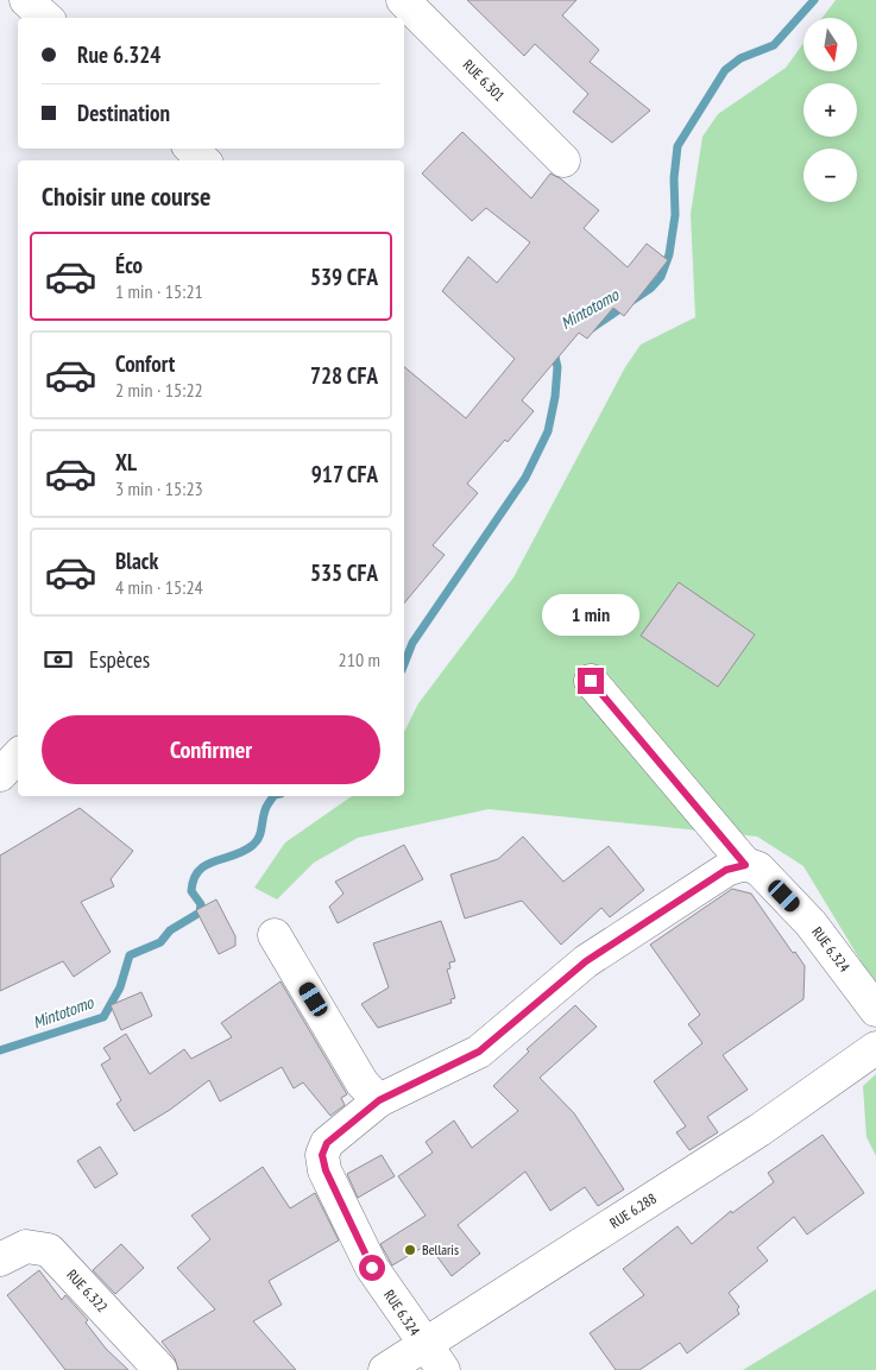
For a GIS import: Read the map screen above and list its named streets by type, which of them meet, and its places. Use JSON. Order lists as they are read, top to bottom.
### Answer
{
  "streets": {
    "street": [
      "RUE 6.301",
      "RUE 6.324",
      "RUE 6.288",
      "RUE 6.322"
    ]
  },
  "crossings": [
    ["RUE 6.324", "RUE 6.288"]
  ],
  "water": ["Mintotomo"],
  "places": ["Bellaris"],
  "north": "bottom",
  "page": {
    "map_buttons": ["+", "−"],
    "banner": ["Rue 6.324", "Destination"],
    "heading": "Choisir une course",
    "list": [
      {
        "name": "Éco",
        "note": "1 min · 15:21",
        "value": "539 CFA"
      },
      {
        "name": "Confort",
        "note": "2 min · 15:22",
        "value": "728 CFA"
      },
      {
        "name": "XL",
        "note": "3 min · 15:23",
        "value": "917 CFA"
      },
      {
        "name": "Black",
        "note": "4 min · 15:24",
        "value": "535 CFA"
      }
    ],
    "bubble": "1 min",
    "pay": ["Espèces", "210 m"],
    "buttons": "Confirmer"
  }
}
